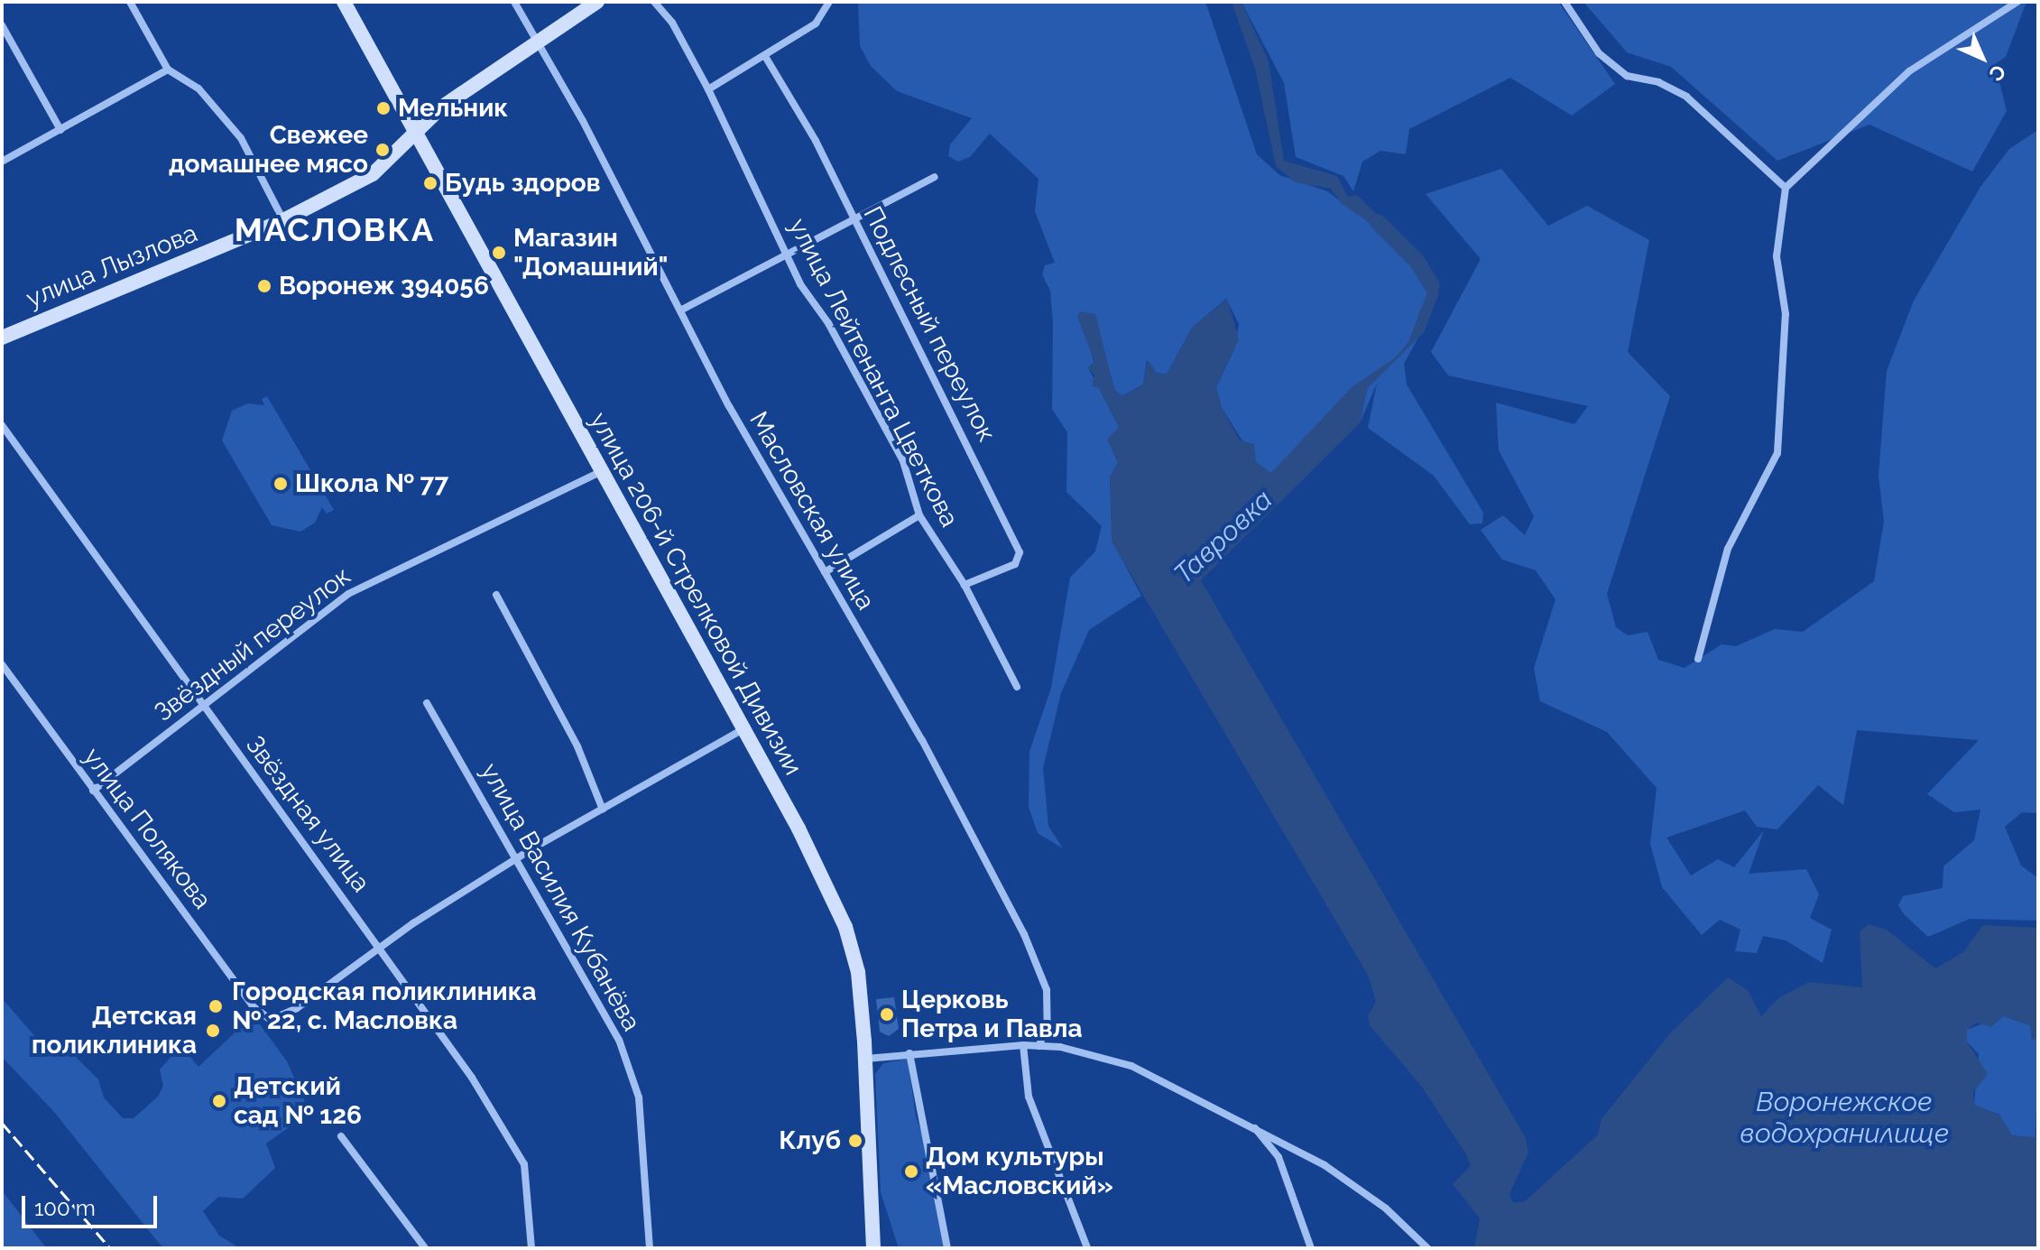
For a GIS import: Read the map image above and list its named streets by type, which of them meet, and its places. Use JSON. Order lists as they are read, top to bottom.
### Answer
{
  "streets": {
    "main road": ["улица Лызлова", "улица 206-й Стрелковой Дивизии"],
    "street": [
      "Подлесный переулок",
      "улица Лейтенанта Цветкова",
      "Масловская улица",
      "Звёздный переулок",
      "Звёздная улица",
      "улица Полякова",
      "улица Василия Кубанёва"
    ]
  },
  "crossings": [
    ["улица Лызлова", "Масловская улица"],
    ["улица Лызлова", "улица 206-й Стрелковой Дивизии"],
    ["Подлесный переулок", "улица Лейтенанта Цветкова"],
    ["улица 206-й Стрелковой Дивизии", "Звёздный переулок"],
    ["Звёздный переулок", "Звёздная улица"],
    ["Звёздный переулок", "улица Полякова"],
    ["Звёздная улица", "улица Полякова"]
  ],
  "districts": ["МАСЛОВКА"],
  "water": ["Тавровка", "Воронежское водохранилище"],
  "places": [
    "Мельник",
    "Свежее домашнее мясо",
    "Будь здоров",
    "Магазин \"Домашний\"",
    "Воронеж 394056",
    "Школа № 77",
    "Городская поликлиника № 22, с. Масловка",
    "Церковь Петра и Павла",
    "Детская поликлиника",
    "Детский сад № 126",
    "Клуб",
    "Дом культуры «Масловский»"
  ],
  "scale_bar": "100 m",
  "north": "bottom right"
}
